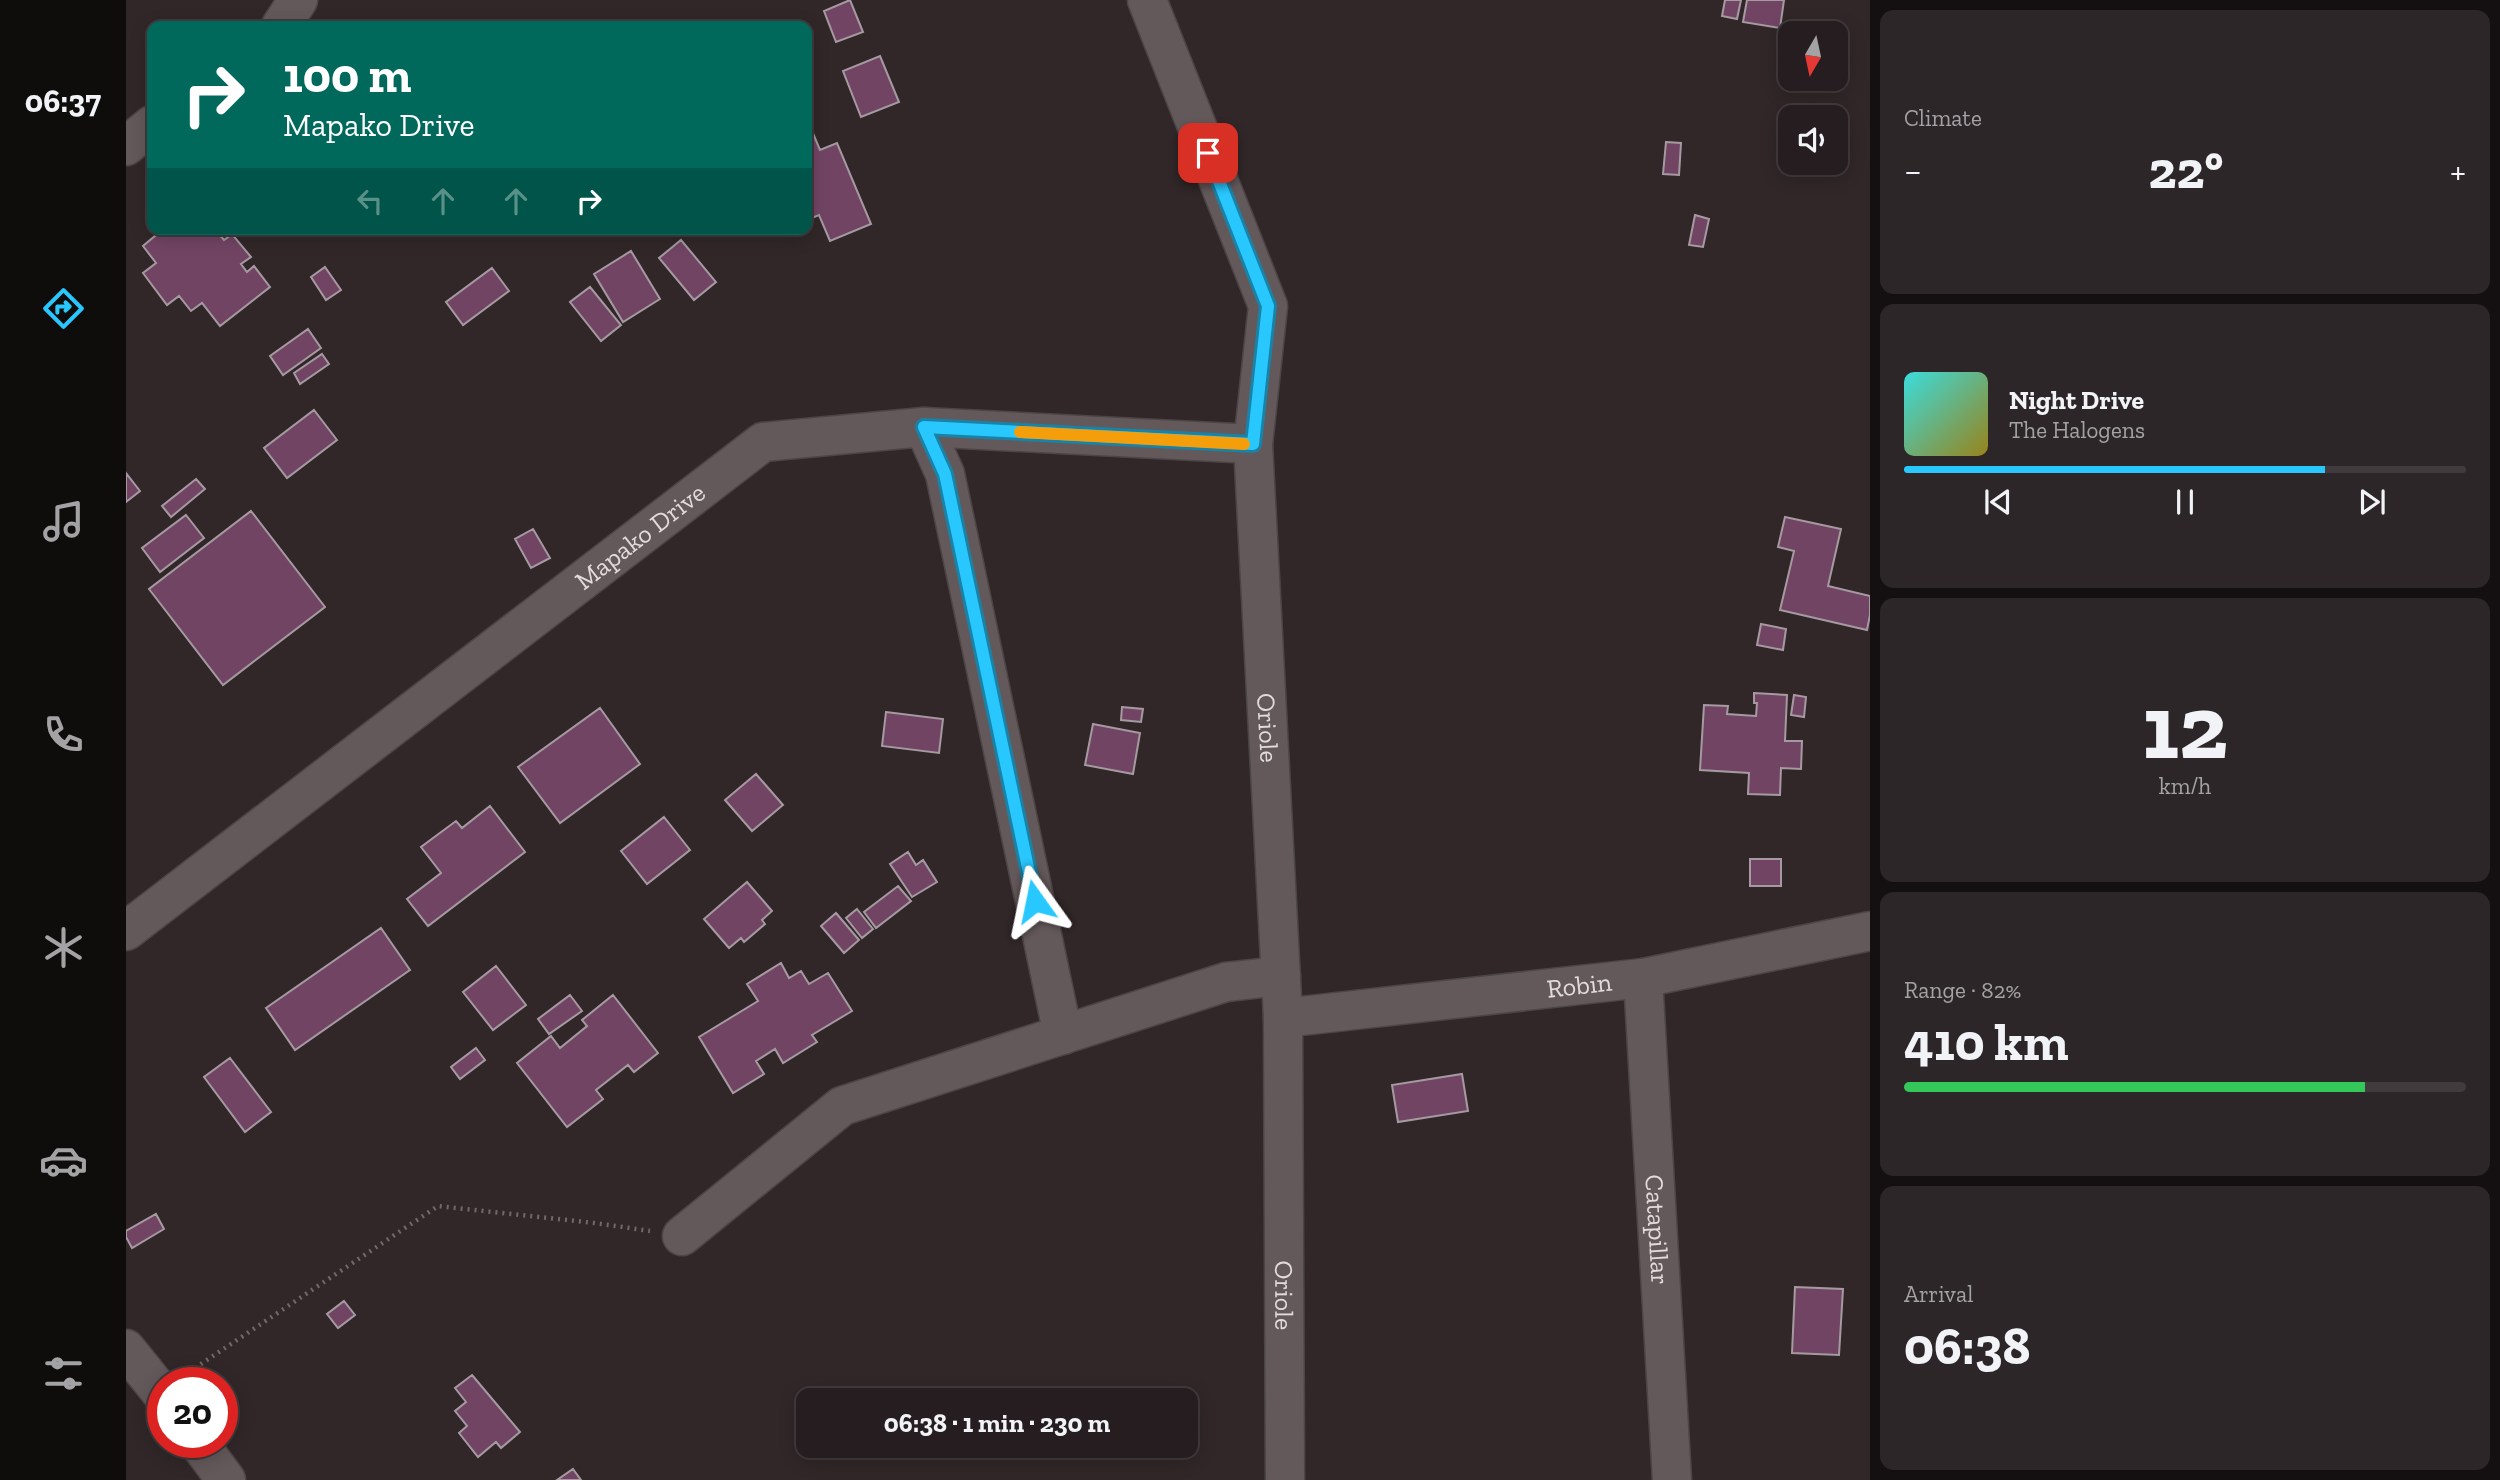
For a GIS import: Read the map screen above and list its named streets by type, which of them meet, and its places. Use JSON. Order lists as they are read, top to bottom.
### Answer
{
  "streets": {
    "street": [
      "Mapako Drive",
      "Oriole",
      "Robin",
      "Catapillar"
    ]
  },
  "crossings": [
    ["Mapako Drive", "Oriole"],
    ["Oriole", "Robin"],
    ["Robin", "Catapillar"]
  ],
  "north": "bottom",
  "page": {
    "tabs": "06:37",
    "tile": [
      "Climate",
      ["12", "km/h"],
      ["Range · 82%", "410 km"],
      ["Arrival", "06:38"]
    ],
    "turn": ["100 m", "Mapako Drive"],
    "heat": ["−", "22°", "+"],
    "song": ["Night Drive", "The Halogens"],
    "limit": "20",
    "trip": "06:38 · 1 min · 230 m"
  }
}
